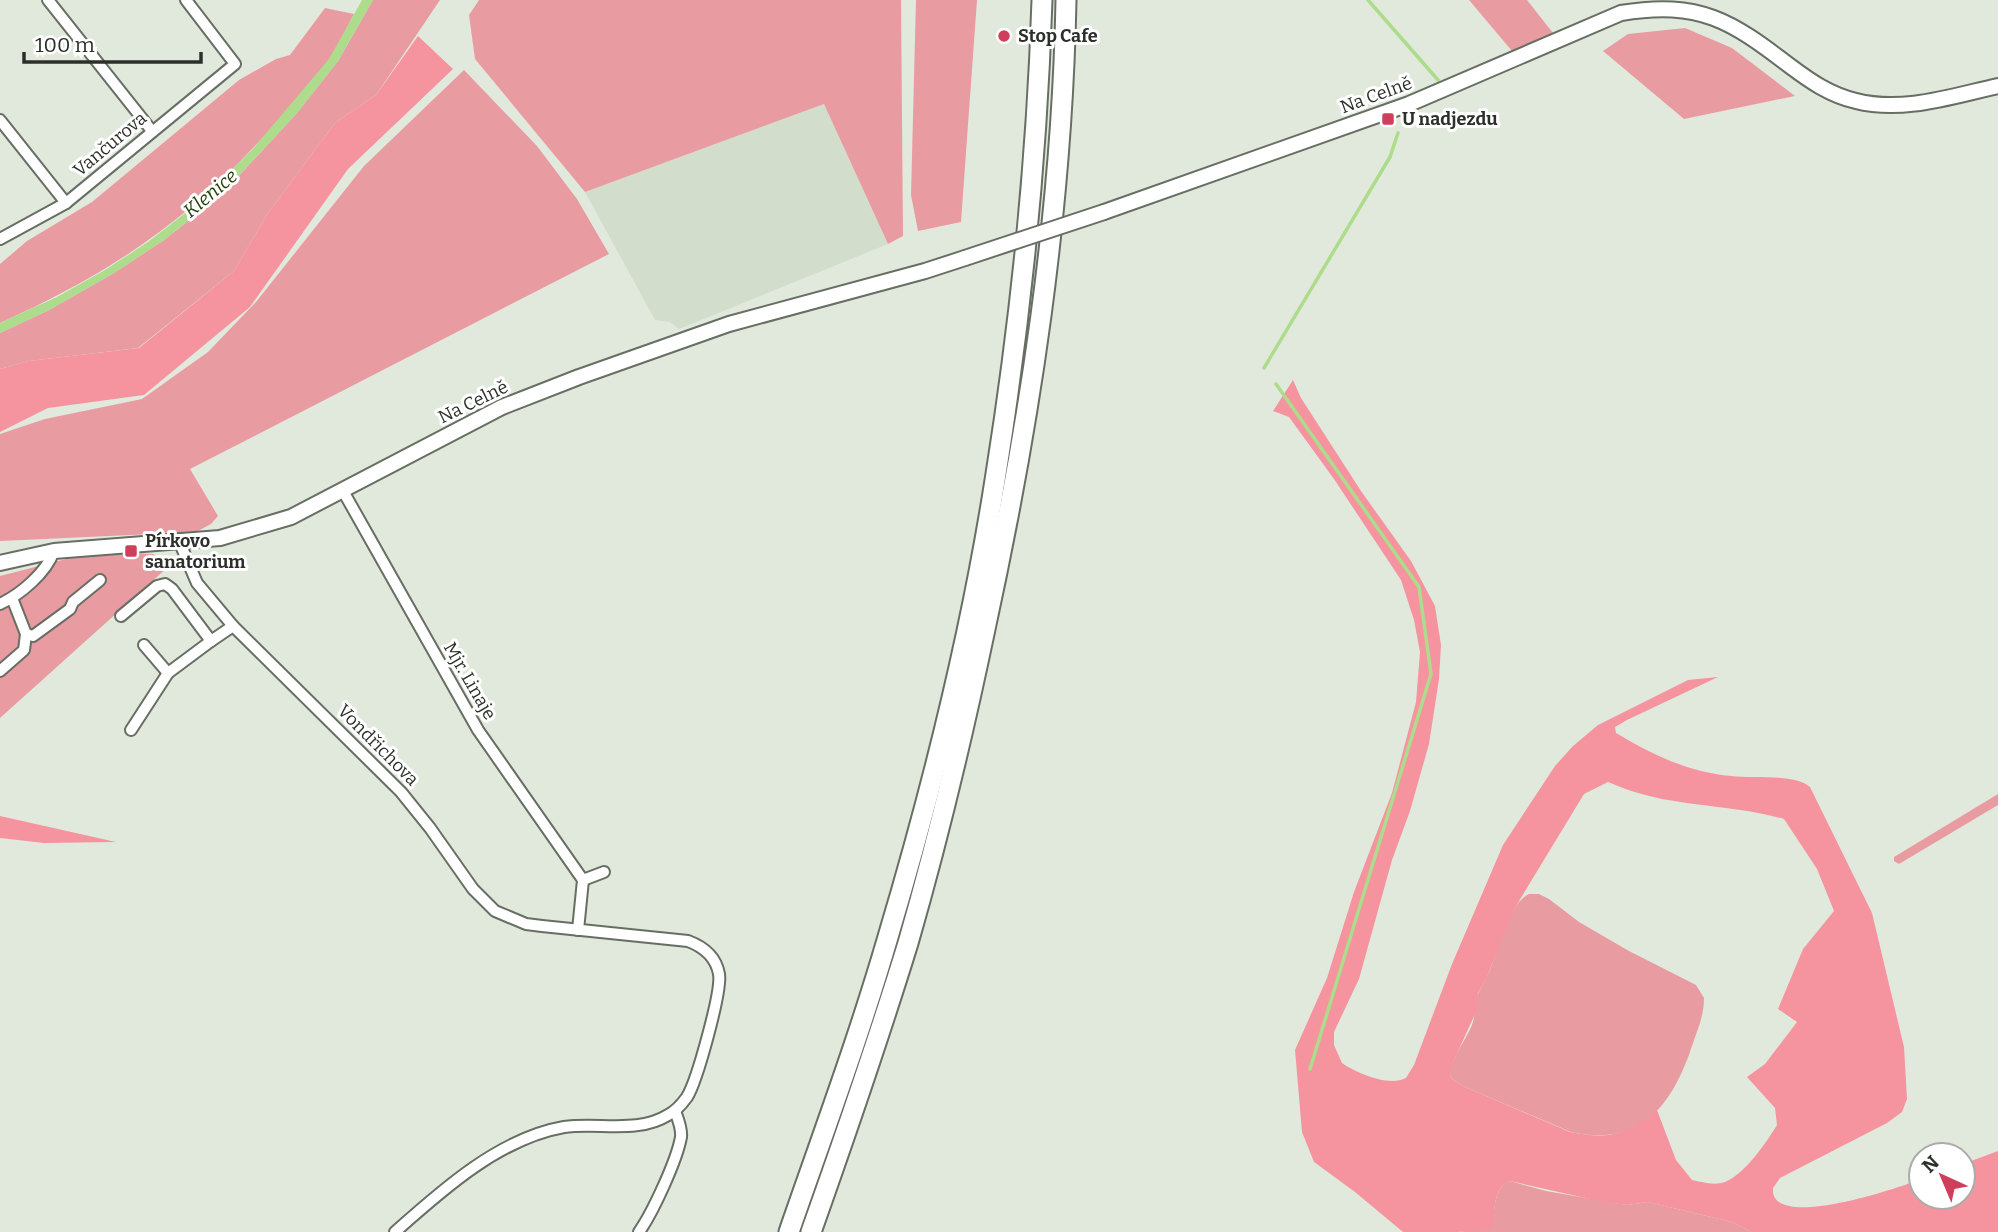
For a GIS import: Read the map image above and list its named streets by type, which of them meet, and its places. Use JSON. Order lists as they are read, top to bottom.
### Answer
{
  "streets": {
    "street": [
      "Na Celně",
      "Vančurova",
      "Mjr. Linaje",
      "Vondřichova"
    ]
  },
  "crossings": [
    ["Na Celně", "Mjr. Linaje"],
    ["Na Celně", "Vondřichova"]
  ],
  "water": ["Klenice"],
  "places": {
    "other": ["Stop Cafe"],
    "transit": ["U nadjezdu", "Pírkovo sanatorium"]
  },
  "scale_bar": "100 m",
  "north": "top left"
}
